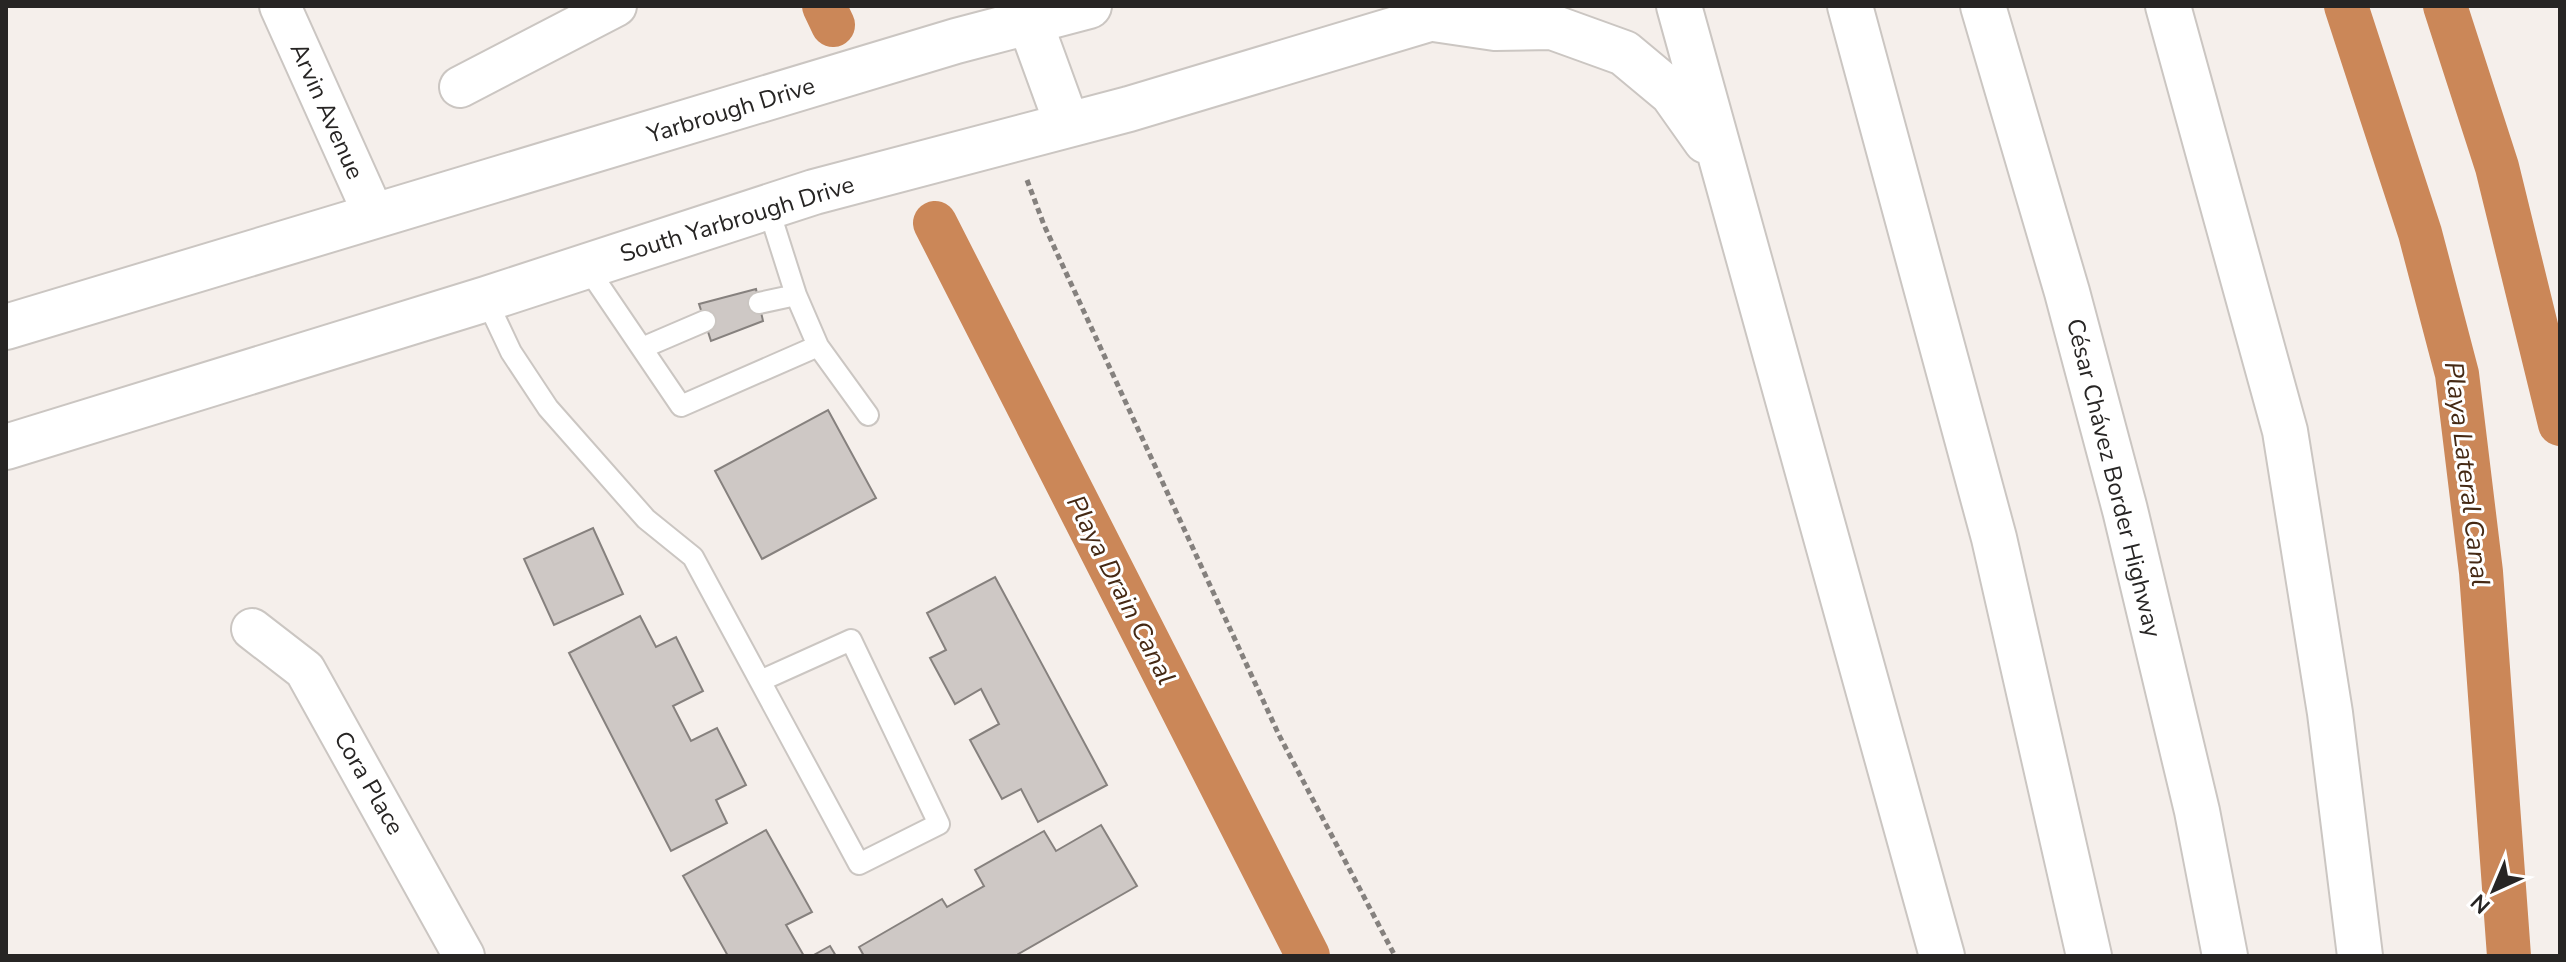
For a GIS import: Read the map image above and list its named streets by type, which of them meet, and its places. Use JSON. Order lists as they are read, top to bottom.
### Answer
{
  "streets": {
    "main road": ["Yarbrough Drive", "South Yarbrough Drive", "César Chávez Border Highway"],
    "street": ["Arvin Avenue", "Cora Place"]
  },
  "crossings": [
    ["Yarbrough Drive", "Arvin Avenue"]
  ],
  "water": ["Playa Lateral Canal", "Playa Drain Canal"],
  "north": "bottom left"
}
